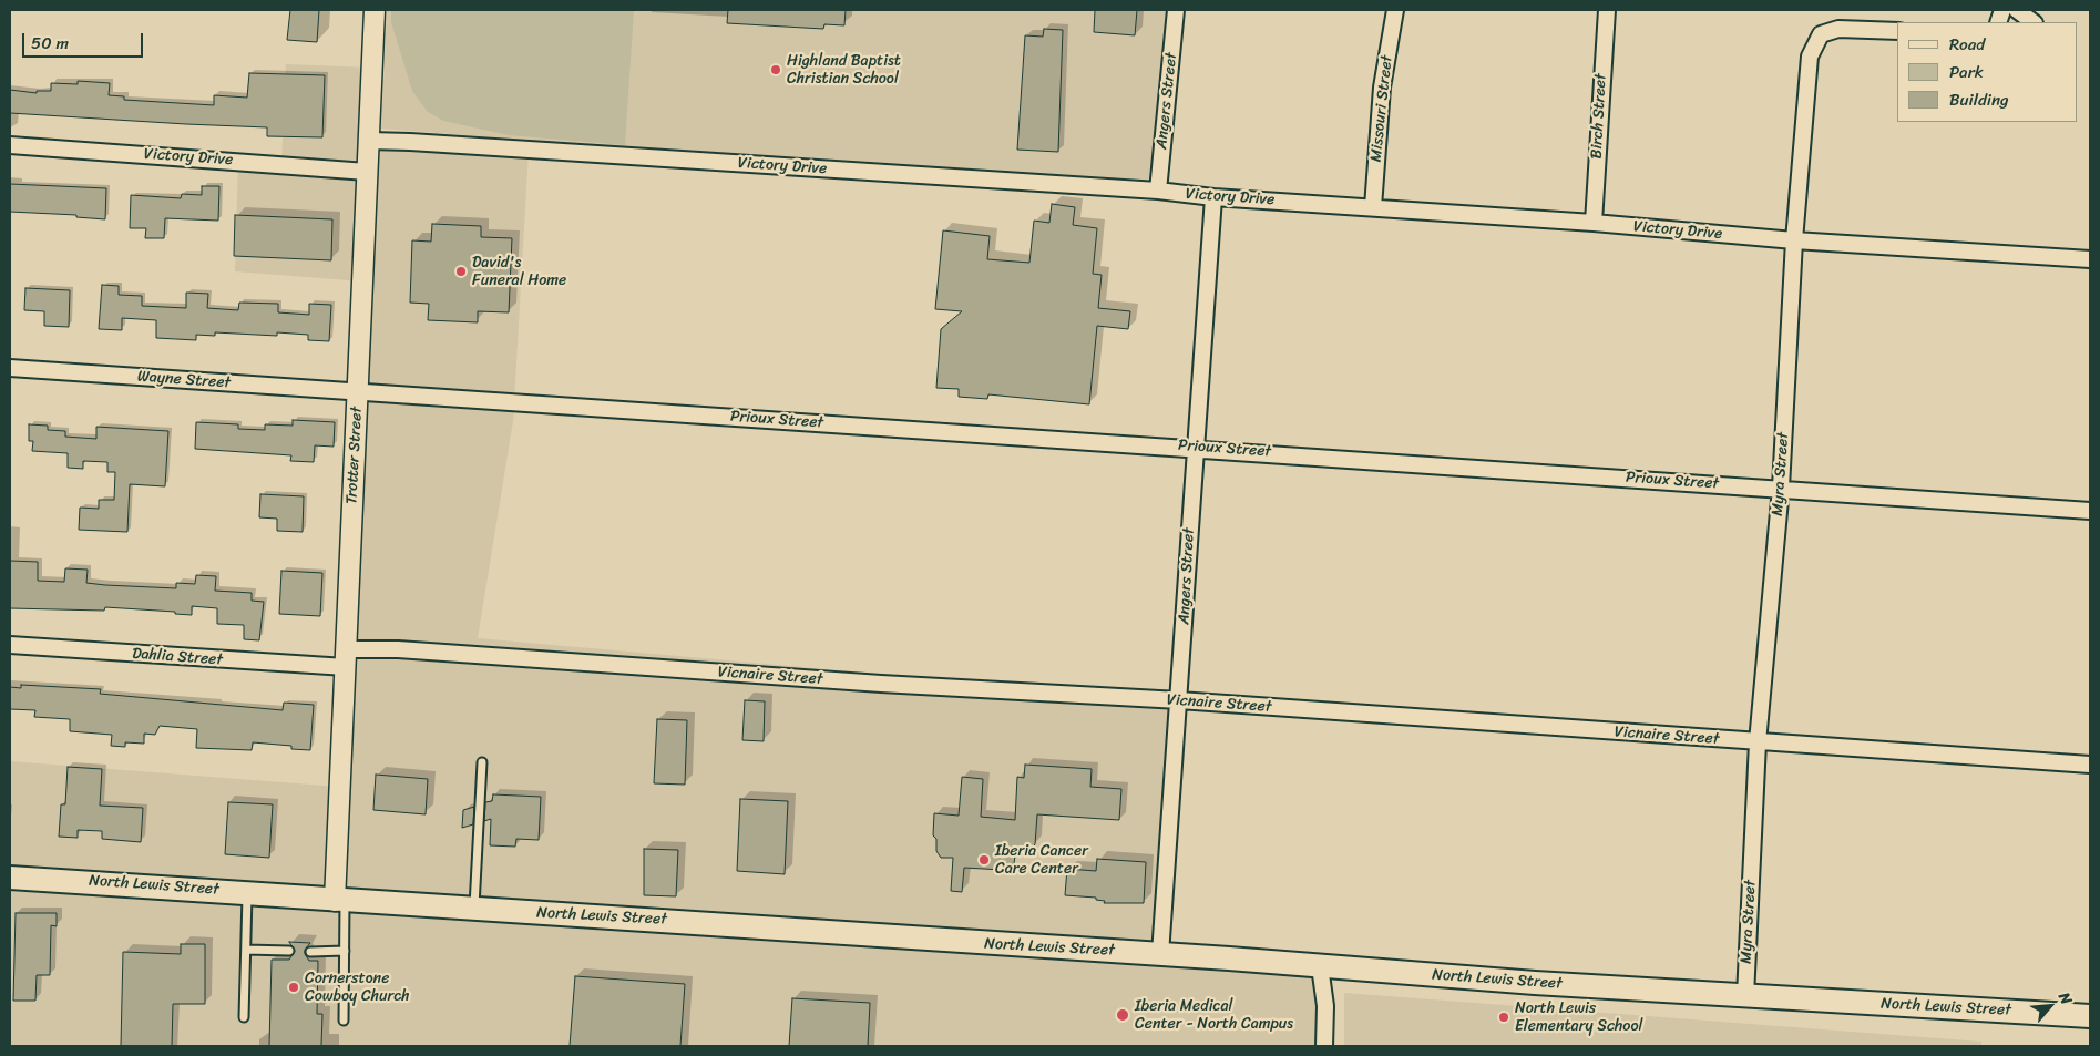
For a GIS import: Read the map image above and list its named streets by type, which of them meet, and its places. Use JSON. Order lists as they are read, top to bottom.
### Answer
{
  "streets": {
    "main road": ["North Lewis Street"],
    "street": [
      "Angers Street",
      "Missouri Street",
      "Birch Street",
      "Victory Drive",
      "Wayne Street",
      "Prioux Street",
      "Trotter Street",
      "Myra Street",
      "Dahlia Street",
      "Vicnaire Street"
    ]
  },
  "crossings": [
    ["Angers Street", "Victory Drive"],
    ["Angers Street", "Prioux Street"],
    ["Angers Street", "Vicnaire Street"],
    ["Angers Street", "North Lewis Street"],
    ["Missouri Street", "Victory Drive"],
    ["Birch Street", "Victory Drive"],
    ["Victory Drive", "Trotter Street"],
    ["Victory Drive", "Myra Street"],
    ["Wayne Street", "Prioux Street"],
    ["Wayne Street", "Trotter Street"],
    ["Prioux Street", "Trotter Street"],
    ["Prioux Street", "Myra Street"],
    ["Trotter Street", "Dahlia Street"],
    ["Trotter Street", "Vicnaire Street"],
    ["Trotter Street", "North Lewis Street"],
    ["Myra Street", "Vicnaire Street"],
    ["Myra Street", "North Lewis Street"],
    ["Dahlia Street", "Vicnaire Street"]
  ],
  "places": [
    "Highland Baptist Christian School",
    "David's Funeral Home",
    "Iberia Cancer Care Center",
    "Cornerstone Cowboy Church",
    "Iberia Medical Center - North Campus",
    "North Lewis Elementary School"
  ],
  "legend": ["Road", "Park", "Building"],
  "scale_bar": "50 m",
  "north": "top right"
}
